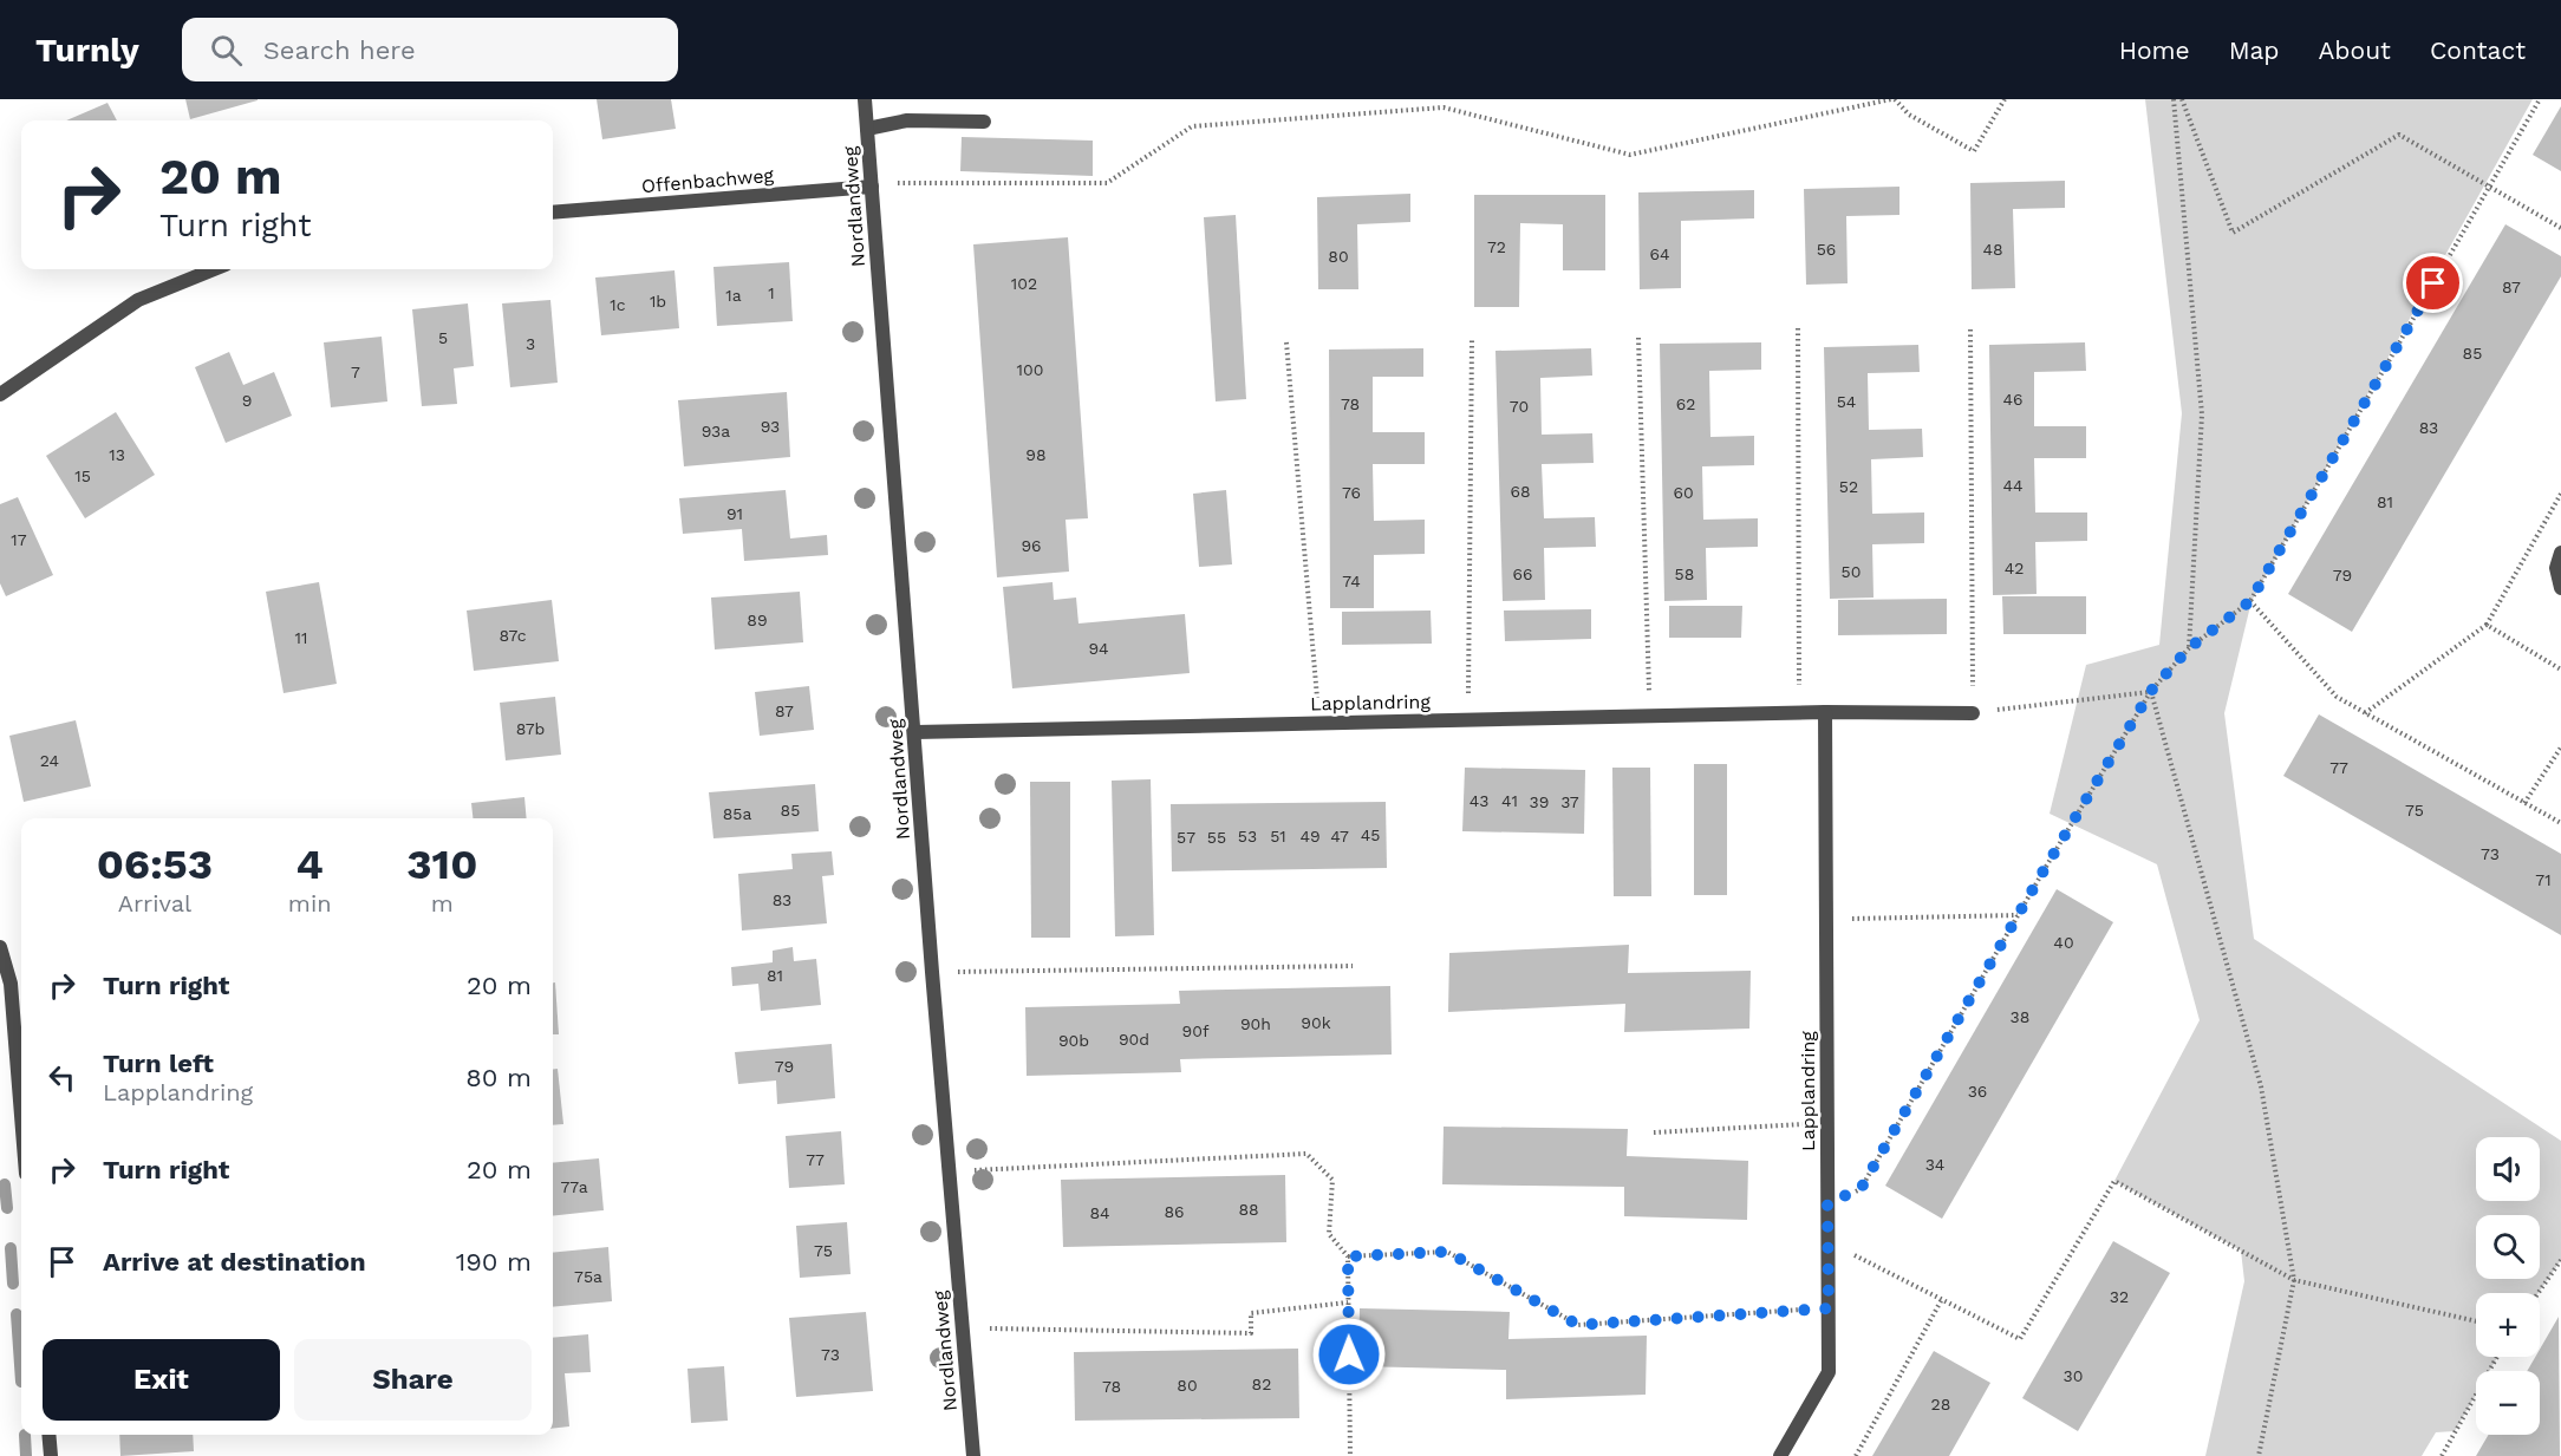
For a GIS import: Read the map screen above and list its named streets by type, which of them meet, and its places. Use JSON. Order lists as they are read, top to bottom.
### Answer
{
  "streets": {
    "street": ["Offenbachweg", "Nordlandweg", "Lapplandring"]
  },
  "crossings": [
    ["Offenbachweg", "Nordlandweg"],
    ["Nordlandweg", "Lapplandring"]
  ],
  "house_numbers": [
    "72",
    "56",
    "48",
    "64",
    "80",
    "102",
    "87",
    "1",
    "1a",
    "1b",
    "1c",
    "5",
    "3",
    "85",
    "100",
    "7",
    "46",
    "9",
    "54",
    "78",
    "62",
    "70",
    "93",
    "83",
    "93a",
    "13",
    "98",
    "15",
    "44",
    "52",
    "68",
    "76",
    "60",
    "81",
    "91",
    "17",
    "96",
    "42",
    "50",
    "66",
    "58",
    "79",
    "74",
    "89",
    "87c",
    "11",
    "94",
    "87",
    "87b",
    "24",
    "77",
    "43",
    "41",
    "39",
    "37",
    "85",
    "75",
    "85a",
    "45",
    "53",
    "51",
    "49",
    "47",
    "57",
    "55",
    "73",
    "71",
    "83",
    "40",
    "81",
    "38",
    "90k",
    "90h",
    "90f",
    "90d",
    "90b",
    "79",
    "36",
    "77",
    "34",
    "77a",
    "88",
    "86",
    "84",
    "75",
    "75a",
    "32",
    "73",
    "30",
    "82",
    "80",
    "78",
    "28"
  ],
  "page": {
    "header": "Turnly",
    "search": "Search here",
    "nav": [
      "Home",
      "Map",
      "About",
      "Contact"
    ],
    "turn": ["20 m", "Turn right"],
    "eta": [
      "06:53",
      "Arrival",
      "4",
      "min",
      "310",
      "m"
    ],
    "list": [
      {
        "name": "Turn right",
        "value": "20 m"
      },
      {
        "name": "Turn left",
        "note": "Lapplandring",
        "value": "80 m"
      },
      {
        "name": "Turn right",
        "value": "20 m"
      },
      {
        "name": "Arrive at destination",
        "value": "190 m"
      }
    ],
    "map_buttons": ["+", "−"],
    "buttons": ["Exit", "Share"]
  }
}
